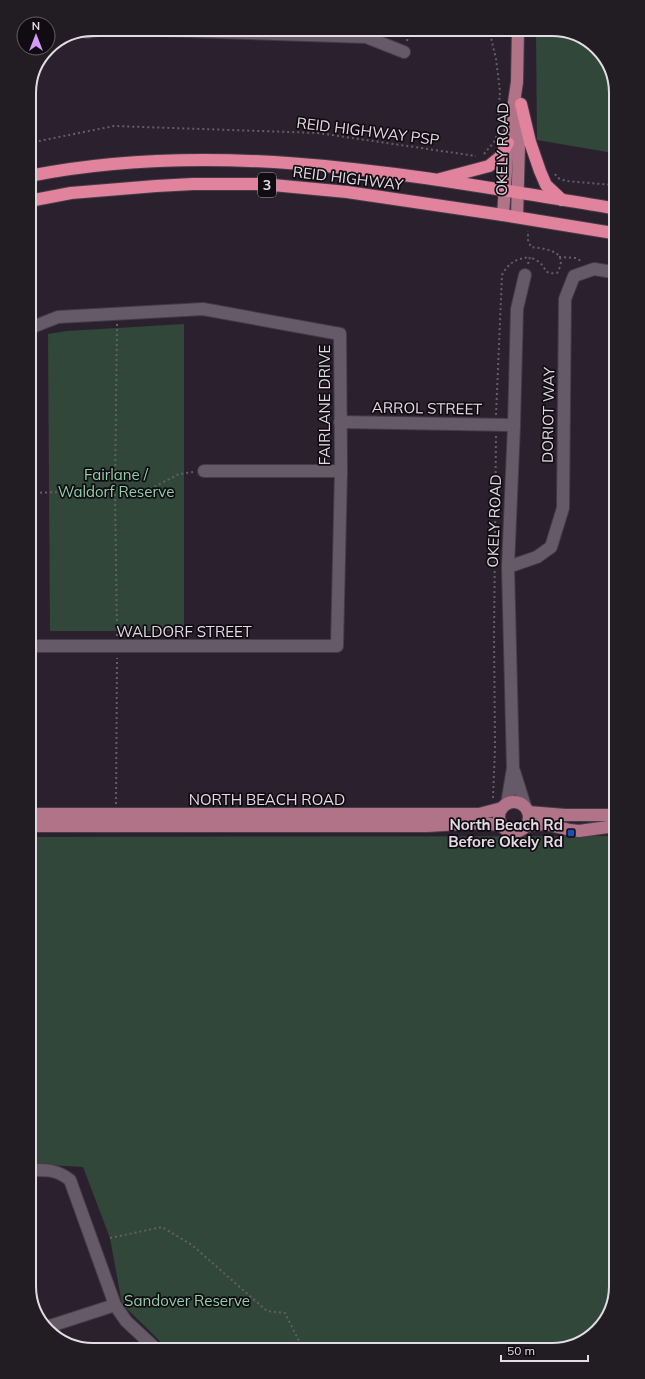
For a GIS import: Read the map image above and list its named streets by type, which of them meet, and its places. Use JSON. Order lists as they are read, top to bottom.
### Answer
{
  "streets": {
    "highway": ["REID HIGHWAY", "3"],
    "main road": ["OKELY ROAD", "NORTH BEACH ROAD"],
    "street": [
      "FAIRLANE DRIVE",
      "ARROL STREET",
      "DORIOT WAY",
      "WALDORF STREET"
    ],
    "path": ["REID HIGHWAY PSP"]
  },
  "crossings": [
    ["OKELY ROAD", "REID HIGHWAY"],
    ["OKELY ROAD", "ARROL STREET"],
    ["OKELY ROAD", "DORIOT WAY"],
    ["OKELY ROAD", "NORTH BEACH ROAD"],
    ["FAIRLANE DRIVE", "ARROL STREET"],
    ["FAIRLANE DRIVE", "WALDORF STREET"]
  ],
  "parks": ["Fairlane / Waldorf Reserve", "Sandover Reserve"],
  "places": {
    "transit": ["North Beach Rd Before Okely Rd"]
  },
  "scale_bar": "50 m",
  "north": "top"
}
